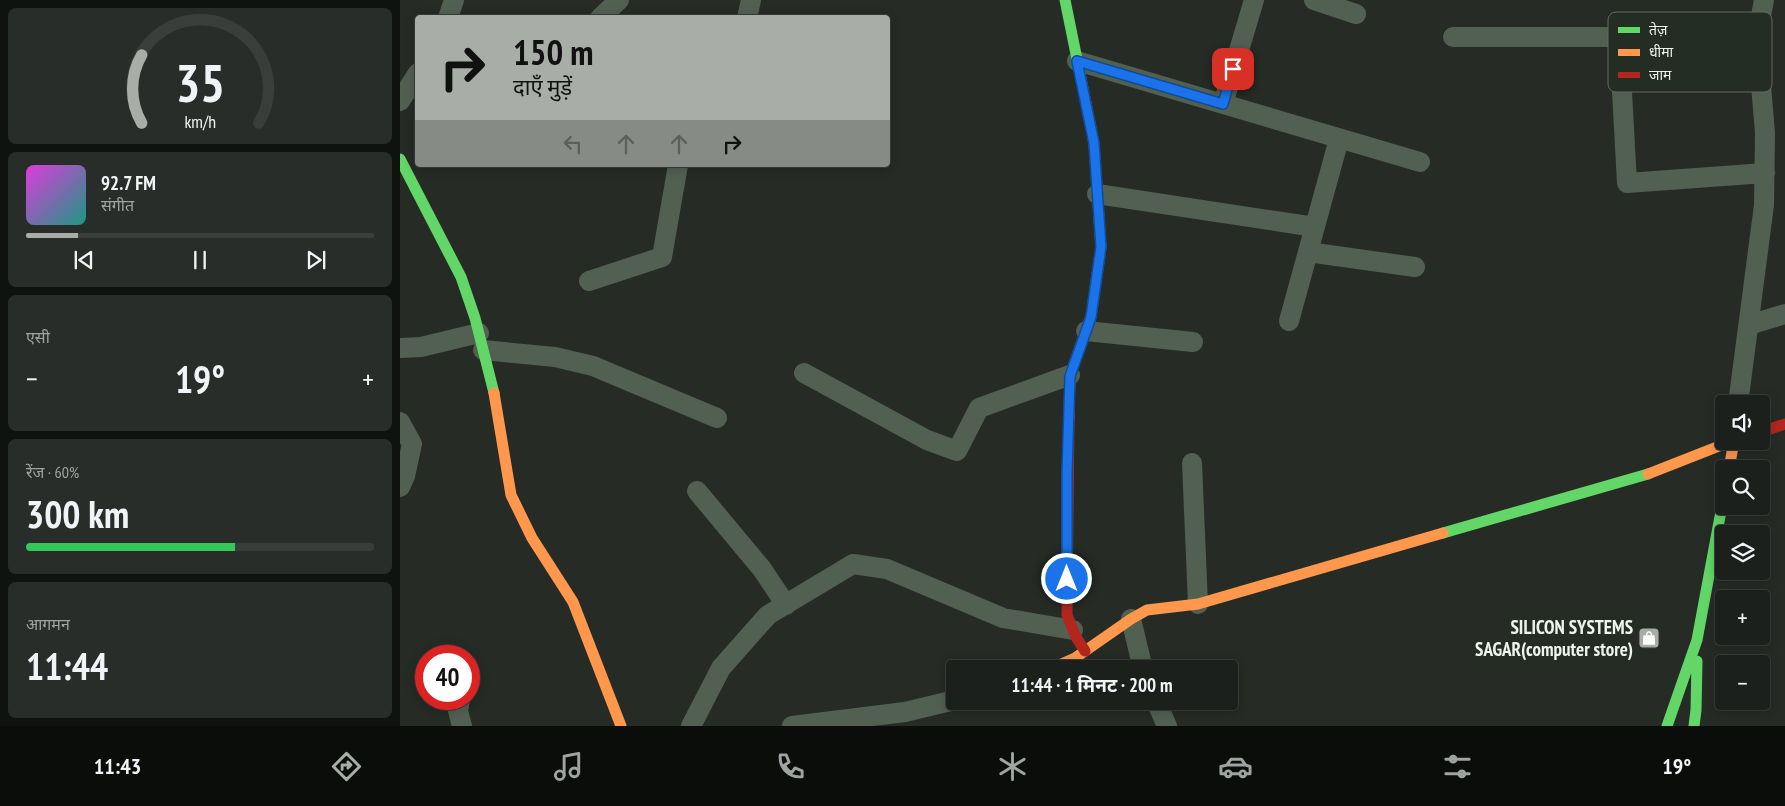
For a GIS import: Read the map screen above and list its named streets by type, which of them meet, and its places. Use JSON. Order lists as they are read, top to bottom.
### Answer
{
  "places": {
    "shop": ["SILICON SYSTEMS SAGAR(computer store)"]
  },
  "legend": ["तेज़", "धीमा", "जाम"],
  "page": {
    "turn": ["150 m", "दाएँ मुड़ें"],
    "song": ["92.7 FM", "संगीत"],
    "tile": [
      "एसी",
      ["रेंज · 60%", "300 km"],
      ["आगमन", "11:44"]
    ],
    "heat": ["−", "19°", "+"],
    "map_buttons": ["+", "−"],
    "limit": "40",
    "trip": "11:44 · 1 मिनट · 200 m",
    "tabs": ["11:43", "19°"],
    "gauge": ["35", "km/h"]
  }
}
